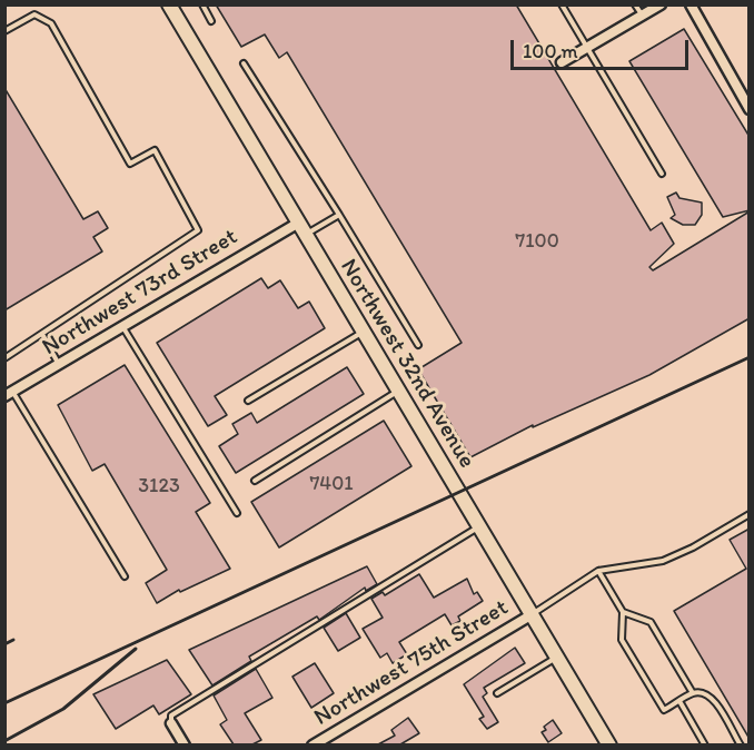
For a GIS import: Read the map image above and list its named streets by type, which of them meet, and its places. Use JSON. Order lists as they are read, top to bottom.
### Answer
{
  "streets": {
    "main road": ["Northwest 32nd Avenue"],
    "street": ["Northwest 73rd Street", "Northwest 75th Street"]
  },
  "crossings": [
    ["Northwest 73rd Street", "Northwest 32nd Avenue"],
    ["Northwest 32nd Avenue", "Northwest 75th Street"]
  ],
  "house_numbers": ["7100", "7401", "3123"],
  "scale_bar": "100 m"
}
